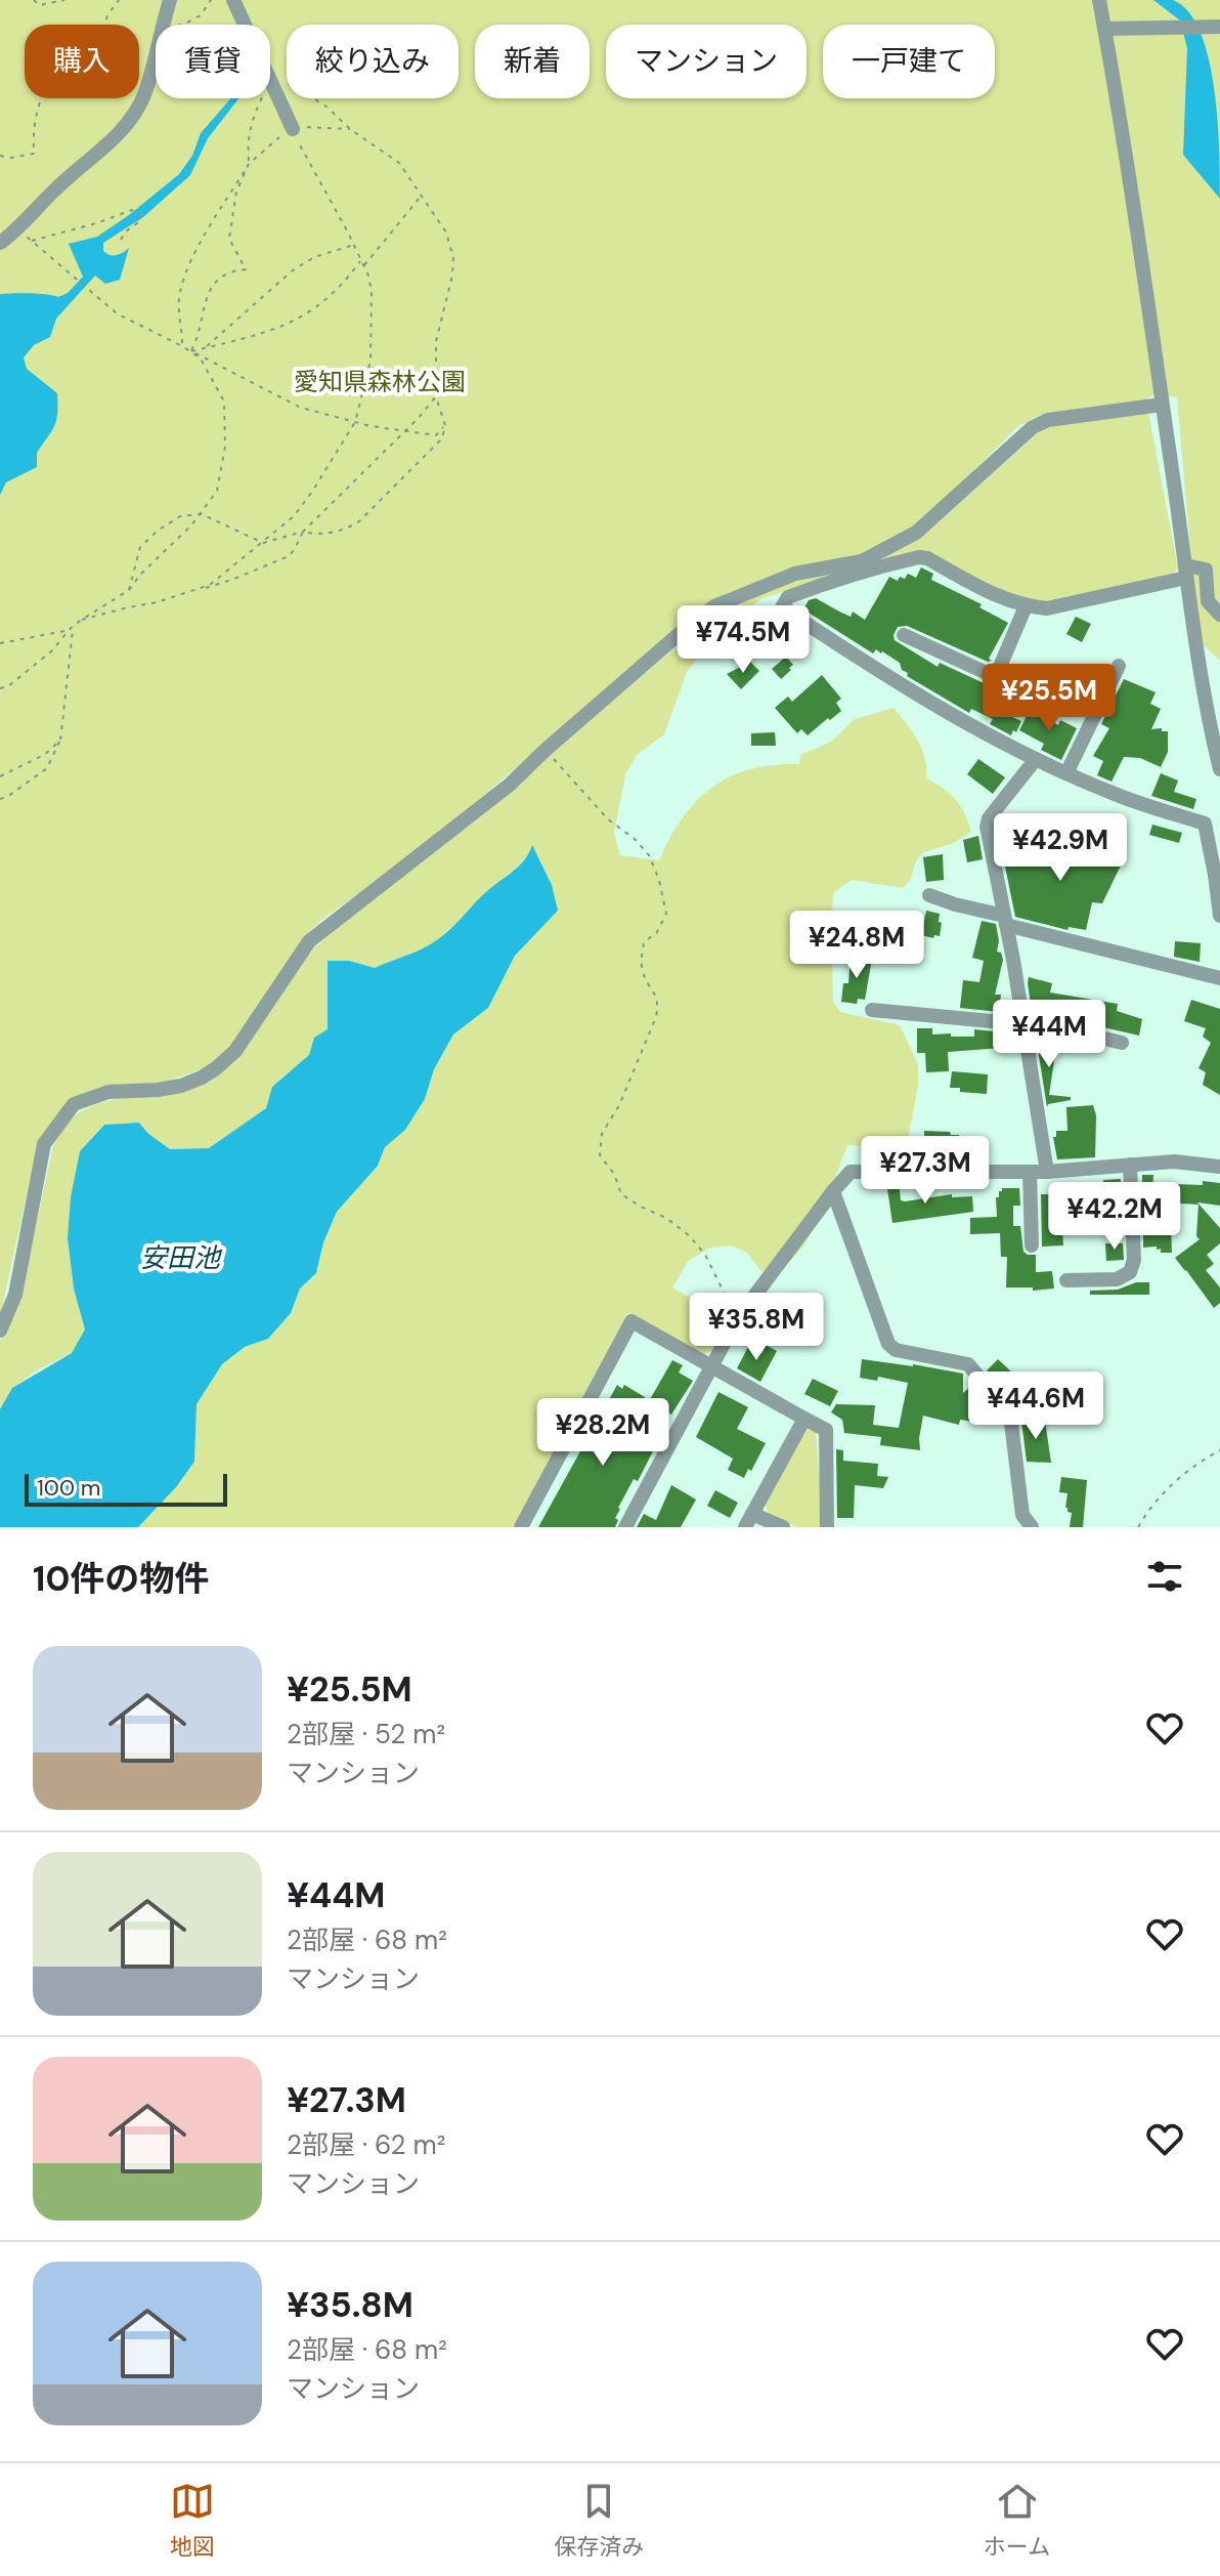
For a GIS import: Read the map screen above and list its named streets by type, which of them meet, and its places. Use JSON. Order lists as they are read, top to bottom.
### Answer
{
  "water": ["安田池"],
  "parks": ["愛知県森林公園"],
  "scale_bar": "100 m",
  "page": {
    "chip": [
      "購入",
      "賃貸",
      "絞り込み",
      "新着",
      "マンション",
      "一戸建て"
    ],
    "price": [
      "¥74.5M",
      "¥25.5M",
      "¥42.9M",
      "¥24.8M",
      "¥44M",
      "¥27.3M",
      "¥42.2M",
      "¥35.8M",
      "¥44.6M",
      "¥28.2M"
    ],
    "scale": "100 m",
    "heading": "10件の物件",
    "list": [
      {
        "name": "¥25.5M",
        "note": "2部屋 · 52 m² · マンション"
      },
      {
        "name": "¥44M",
        "note": "2部屋 · 68 m² · マンション"
      },
      {
        "name": "¥27.3M",
        "note": "2部屋 · 62 m² · マンション"
      },
      {
        "name": "¥35.8M",
        "note": "2部屋 · 68 m² · マンション"
      }
    ],
    "tabs": ["地図", "保存済み", "ホーム"]
  }
}
